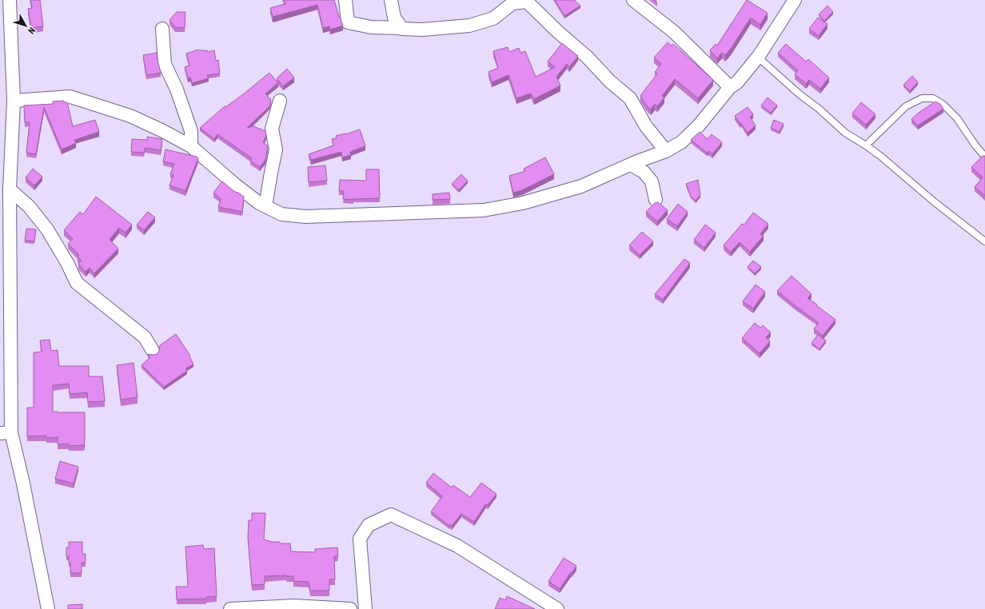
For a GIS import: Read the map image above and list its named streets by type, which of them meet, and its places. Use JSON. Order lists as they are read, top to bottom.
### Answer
{
  "north": "bottom right"
}
